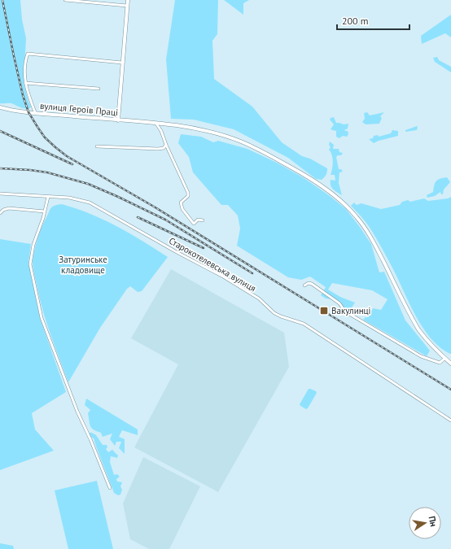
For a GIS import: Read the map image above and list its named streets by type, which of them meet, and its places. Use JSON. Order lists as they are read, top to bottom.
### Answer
{
  "streets": {
    "main road": ["вулиця Героїв Праці"],
    "street": ["Старокотелевська вулиця"]
  },
  "parks": ["Затуринське кладовище"],
  "places": {
    "transit": ["Вакулинці"]
  },
  "scale_bar": "200 m",
  "north": "right"
}
